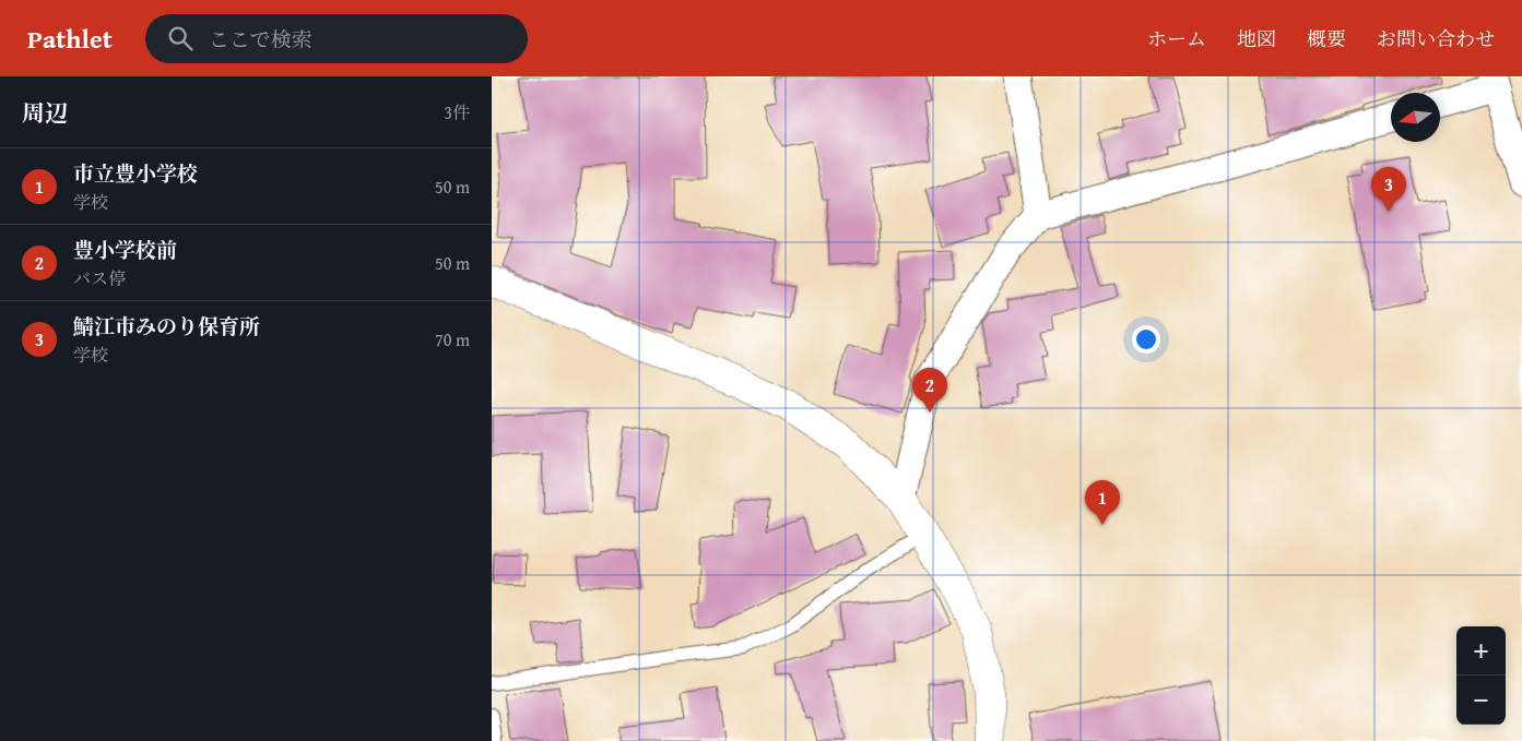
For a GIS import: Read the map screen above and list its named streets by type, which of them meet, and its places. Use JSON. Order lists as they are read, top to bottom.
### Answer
{
  "north": "left",
  "page": {
    "header": "Pathlet",
    "search": "ここで検索",
    "nav": [
      "ホーム",
      "地図",
      "概要",
      "お問い合わせ"
    ],
    "heading": ["周辺", "3件"],
    "list": [
      {
        "mark": "1",
        "name": "市立豊小学校",
        "note": "学校",
        "value": "50 m"
      },
      {
        "mark": "2",
        "name": "豊小学校前",
        "note": "バス停",
        "value": "50 m"
      },
      {
        "mark": "3",
        "name": "鯖江市みのり保育所",
        "note": "学校",
        "value": "70 m"
      }
    ],
    "pins": ["3", "2", "1"],
    "map_buttons": ["+", "−"]
  }
}
